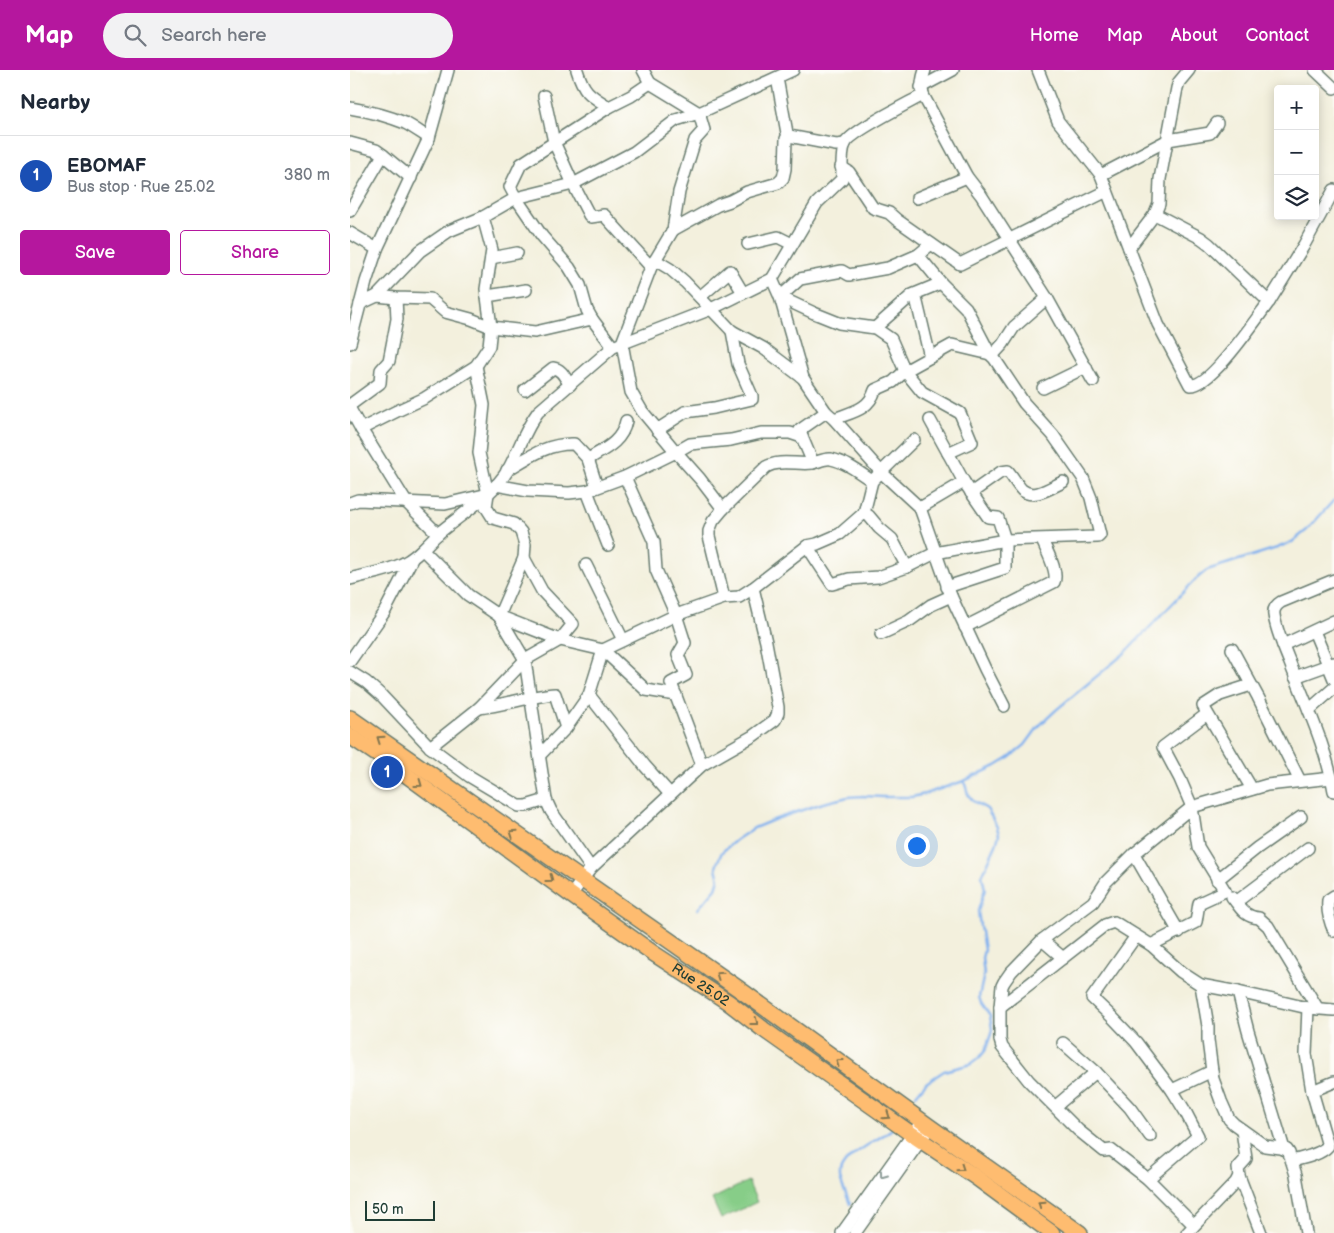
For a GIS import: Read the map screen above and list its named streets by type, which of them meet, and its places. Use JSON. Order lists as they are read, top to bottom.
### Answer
{
  "streets": {
    "main road": ["Rue 25.02"]
  },
  "scale_bar": "50 m",
  "page": {
    "header": "Map",
    "search": "Search here",
    "nav": [
      "Home",
      "Map",
      "About",
      "Contact"
    ],
    "heading": "Nearby",
    "map_buttons": ["+", "−"],
    "list": [
      {
        "mark": "1",
        "name": "EBOMAF",
        "note": "Bus stop · Rue 25.02",
        "value": "380 m"
      }
    ],
    "buttons": ["Save", "Share"],
    "pins": "1",
    "scale": "50 m"
  }
}
